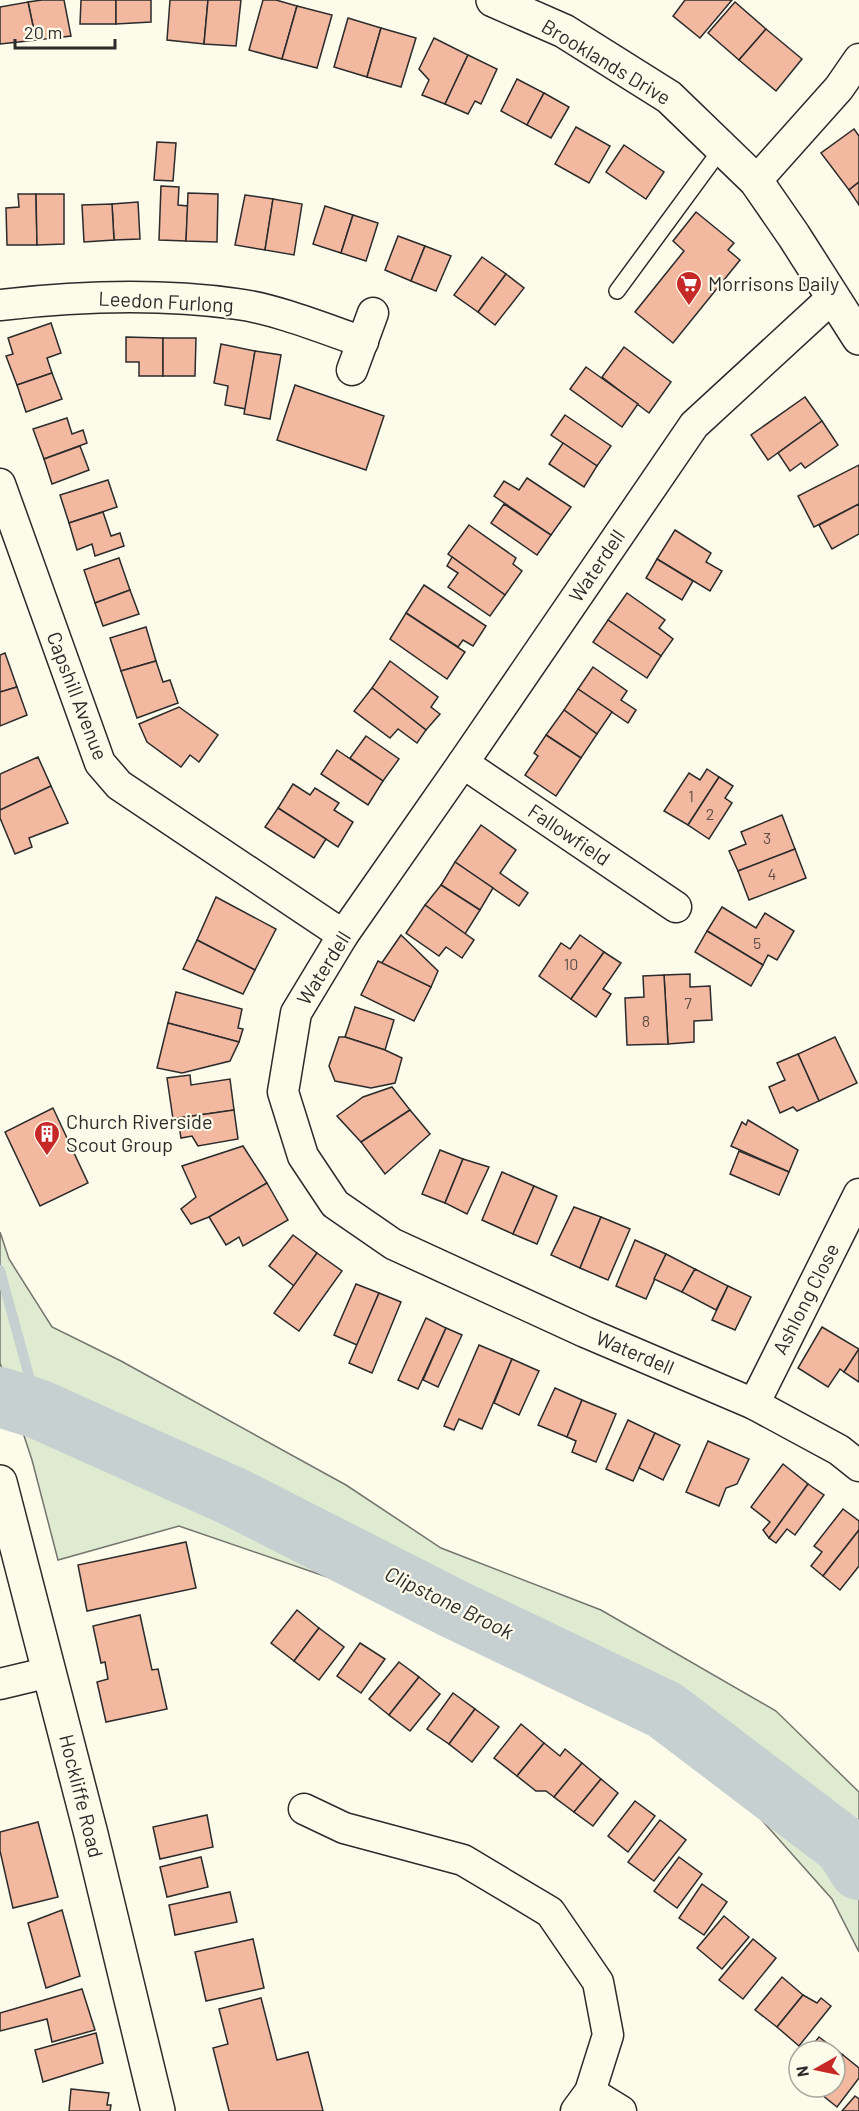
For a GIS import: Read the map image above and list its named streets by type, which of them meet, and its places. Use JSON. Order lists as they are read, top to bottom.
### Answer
{
  "streets": {
    "main road": ["Brooklands Drive", "Hockliffe Road"],
    "street": [
      "Leedon Furlong",
      "Waterdell",
      "Capshill Avenue",
      "Fallowfield",
      "Ashlong Close"
    ]
  },
  "crossings": [
    ["Brooklands Drive", "Waterdell"],
    ["Waterdell", "Capshill Avenue"],
    ["Waterdell", "Fallowfield"],
    ["Waterdell", "Ashlong Close"]
  ],
  "water": ["Clipstone Brook"],
  "places": {
    "supermarket": ["Morrisons Daily"],
    "building": ["Church Riverside Scout Group"]
  },
  "house_numbers": [
    "1",
    "2",
    "3",
    "4",
    "5",
    "10",
    "7",
    "8"
  ],
  "scale_bar": "20 m",
  "north": "left"
}
